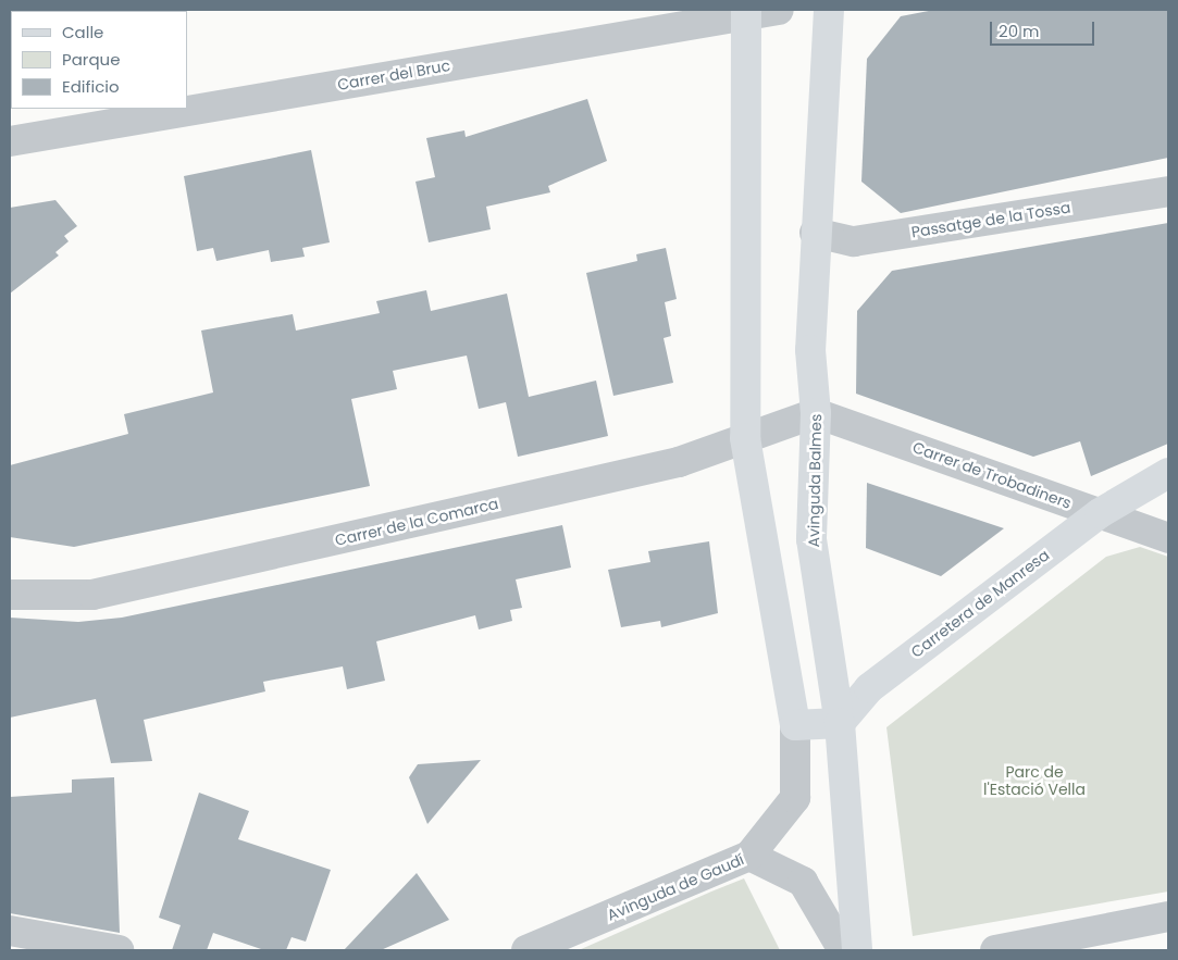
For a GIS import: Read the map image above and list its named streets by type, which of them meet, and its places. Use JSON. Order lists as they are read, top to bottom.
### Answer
{
  "streets": {
    "street": [
      "Carrer del Bruc",
      "Passatge de la Tossa",
      "Carrer de Trobadiners",
      "Avinguda Balmes",
      "Carrer de la Comarca",
      "Carretera de Manresa",
      "Avinguda de Gaudí"
    ]
  },
  "crossings": [
    ["Passatge de la Tossa", "Avinguda Balmes"],
    ["Carrer de Trobadiners", "Avinguda Balmes"],
    ["Carrer de Trobadiners", "Carrer de la Comarca"],
    ["Carrer de Trobadiners", "Carretera de Manresa"],
    ["Avinguda Balmes", "Carrer de la Comarca"],
    ["Avinguda Balmes", "Carretera de Manresa"]
  ],
  "parks": ["Parc de l'Estació Vella"],
  "legend": ["Calle", "Parque", "Edificio"],
  "scale_bar": "20 m"
}
